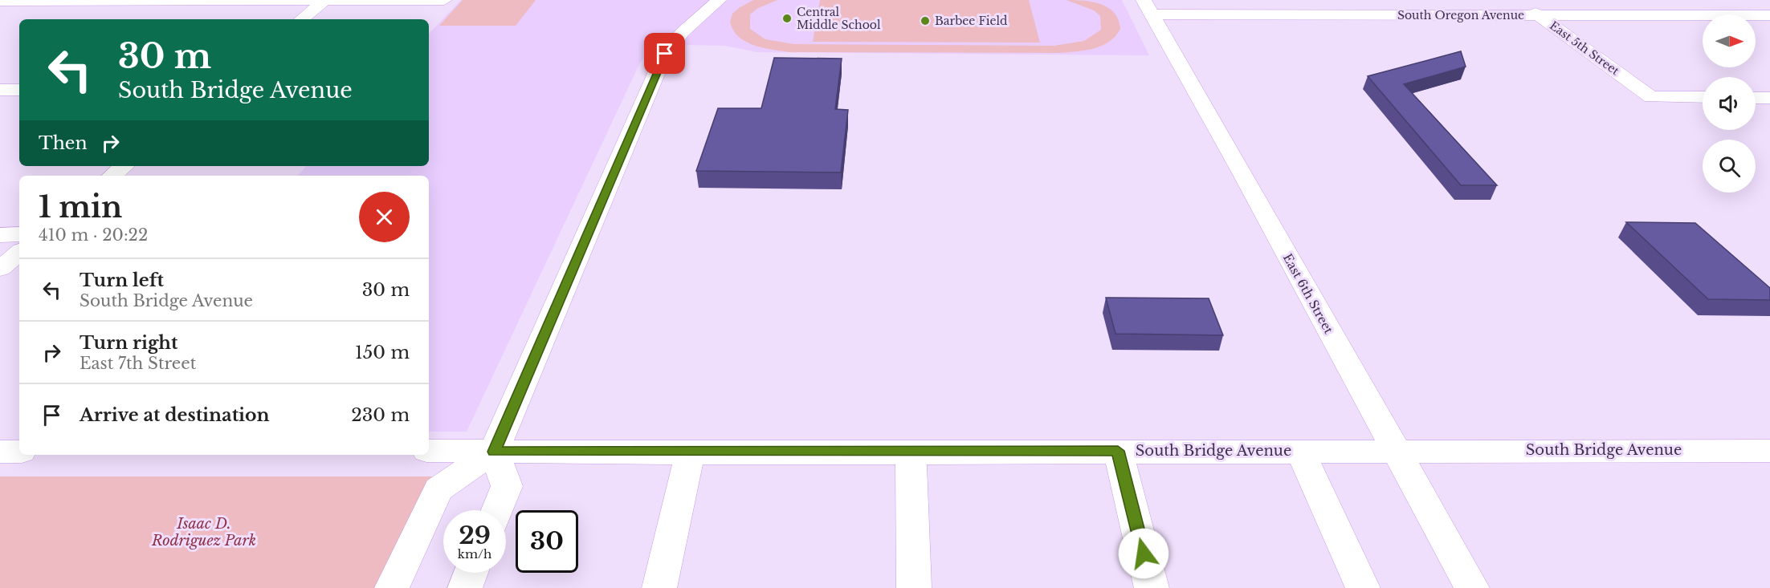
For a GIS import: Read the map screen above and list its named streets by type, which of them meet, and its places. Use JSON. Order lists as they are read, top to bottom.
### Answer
{
  "streets": {
    "street": [
      "South Oregon Avenue",
      "East 5th Street",
      "East 6th Street",
      "South Bridge Avenue"
    ]
  },
  "crossings": [
    ["South Oregon Avenue", "East 5th Street"],
    ["South Oregon Avenue", "East 6th Street"],
    ["East 6th Street", "South Bridge Avenue"]
  ],
  "parks": ["Isaac D. Rodriguez Park"],
  "places": ["Central Middle School", "Barbee Field"],
  "north": "right",
  "page": {
    "turn": ["30 m", "South Bridge Avenue"],
    "then": "Then",
    "heading": ["1 min", "410 m · 20:22"],
    "list": [
      {
        "name": "Turn left",
        "note": "South Bridge Avenue",
        "value": "30 m"
      },
      {
        "name": "Turn right",
        "note": "East 7th Street",
        "value": "150 m"
      },
      {
        "name": "Arrive at destination",
        "value": "230 m"
      }
    ],
    "speed": "29 km/h",
    "limit": "30"
  }
}
